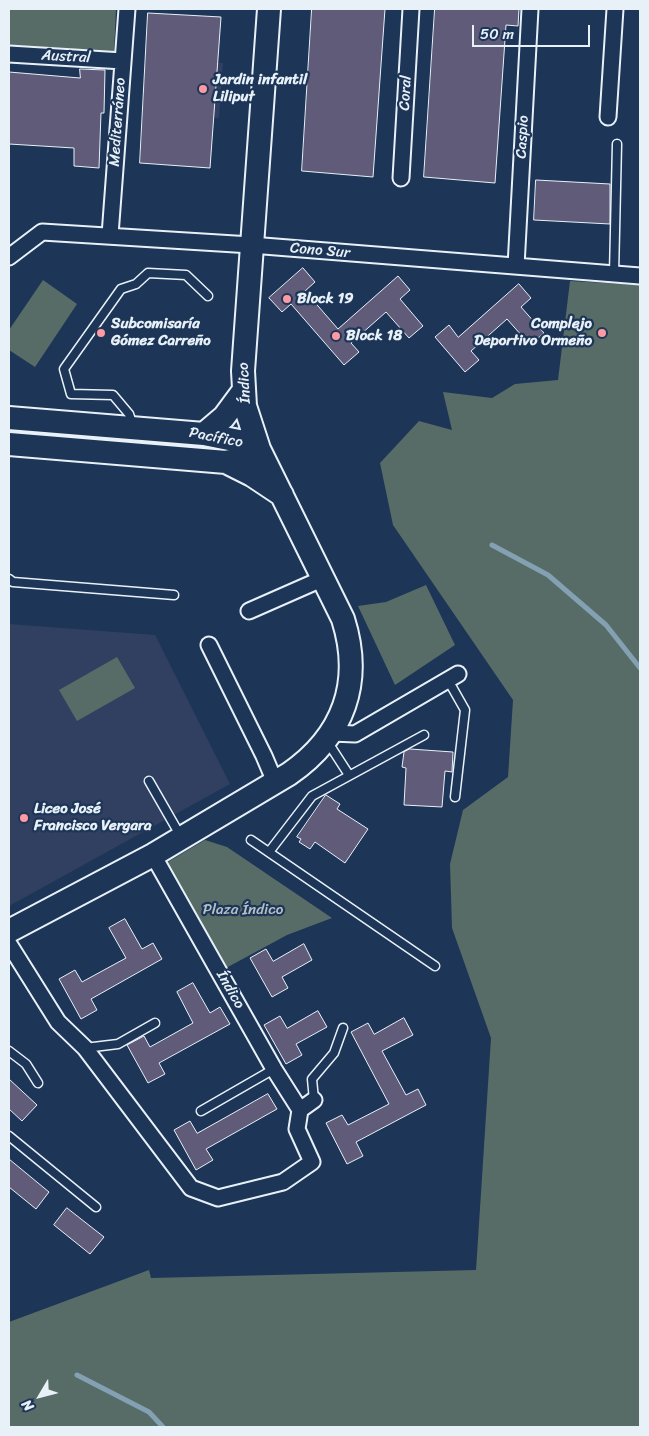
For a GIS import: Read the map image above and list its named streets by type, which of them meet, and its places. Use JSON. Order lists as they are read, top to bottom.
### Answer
{
  "streets": {
    "street": [
      "Austral",
      "Coral",
      "Mediterráneo",
      "Caspio",
      "Cono Sur",
      "Índico",
      "Pacífico"
    ]
  },
  "crossings": [
    ["Austral", "Mediterráneo"],
    ["Mediterráneo", "Cono Sur"],
    ["Caspio", "Cono Sur"],
    ["Cono Sur", "Índico"],
    ["Índico", "Pacífico"]
  ],
  "parks": ["Plaza Índico"],
  "places": [
    "Jardin infantil Liliput",
    "Block 19",
    "Subcomisaría Gómez Carreño",
    "Complejo Deportivo Ormeño",
    "Block 18",
    "Liceo José Francisco Vergara"
  ],
  "scale_bar": "50 m",
  "north": "bottom left"
}
